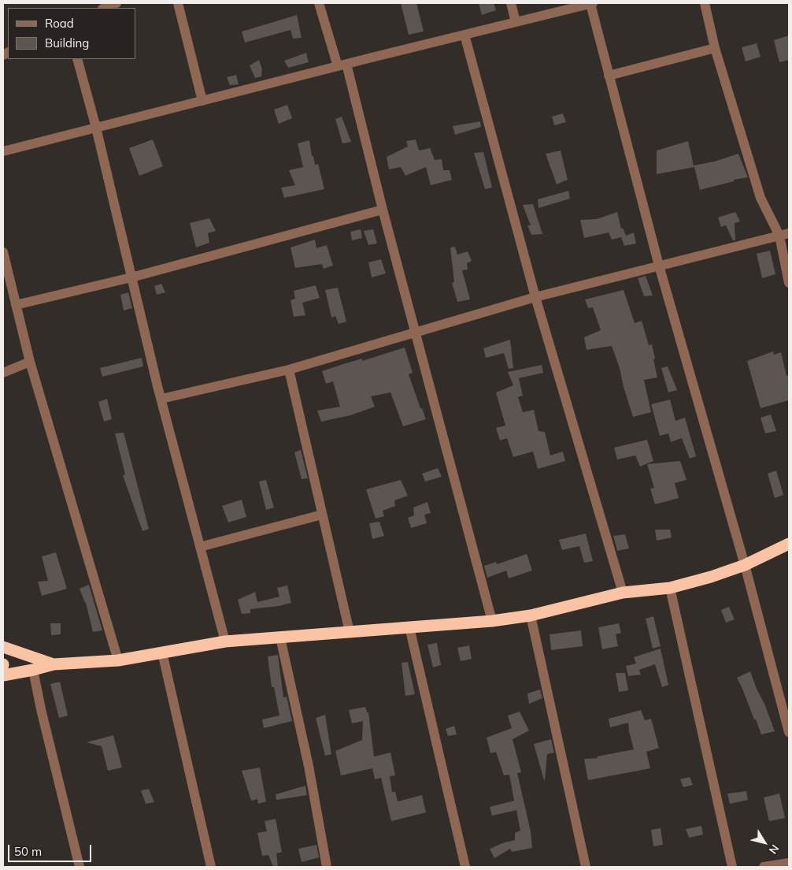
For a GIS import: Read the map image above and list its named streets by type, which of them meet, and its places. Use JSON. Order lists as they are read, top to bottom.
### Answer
{
  "legend": ["Road", "Building"],
  "scale_bar": "50 m",
  "north": "bottom right"
}
